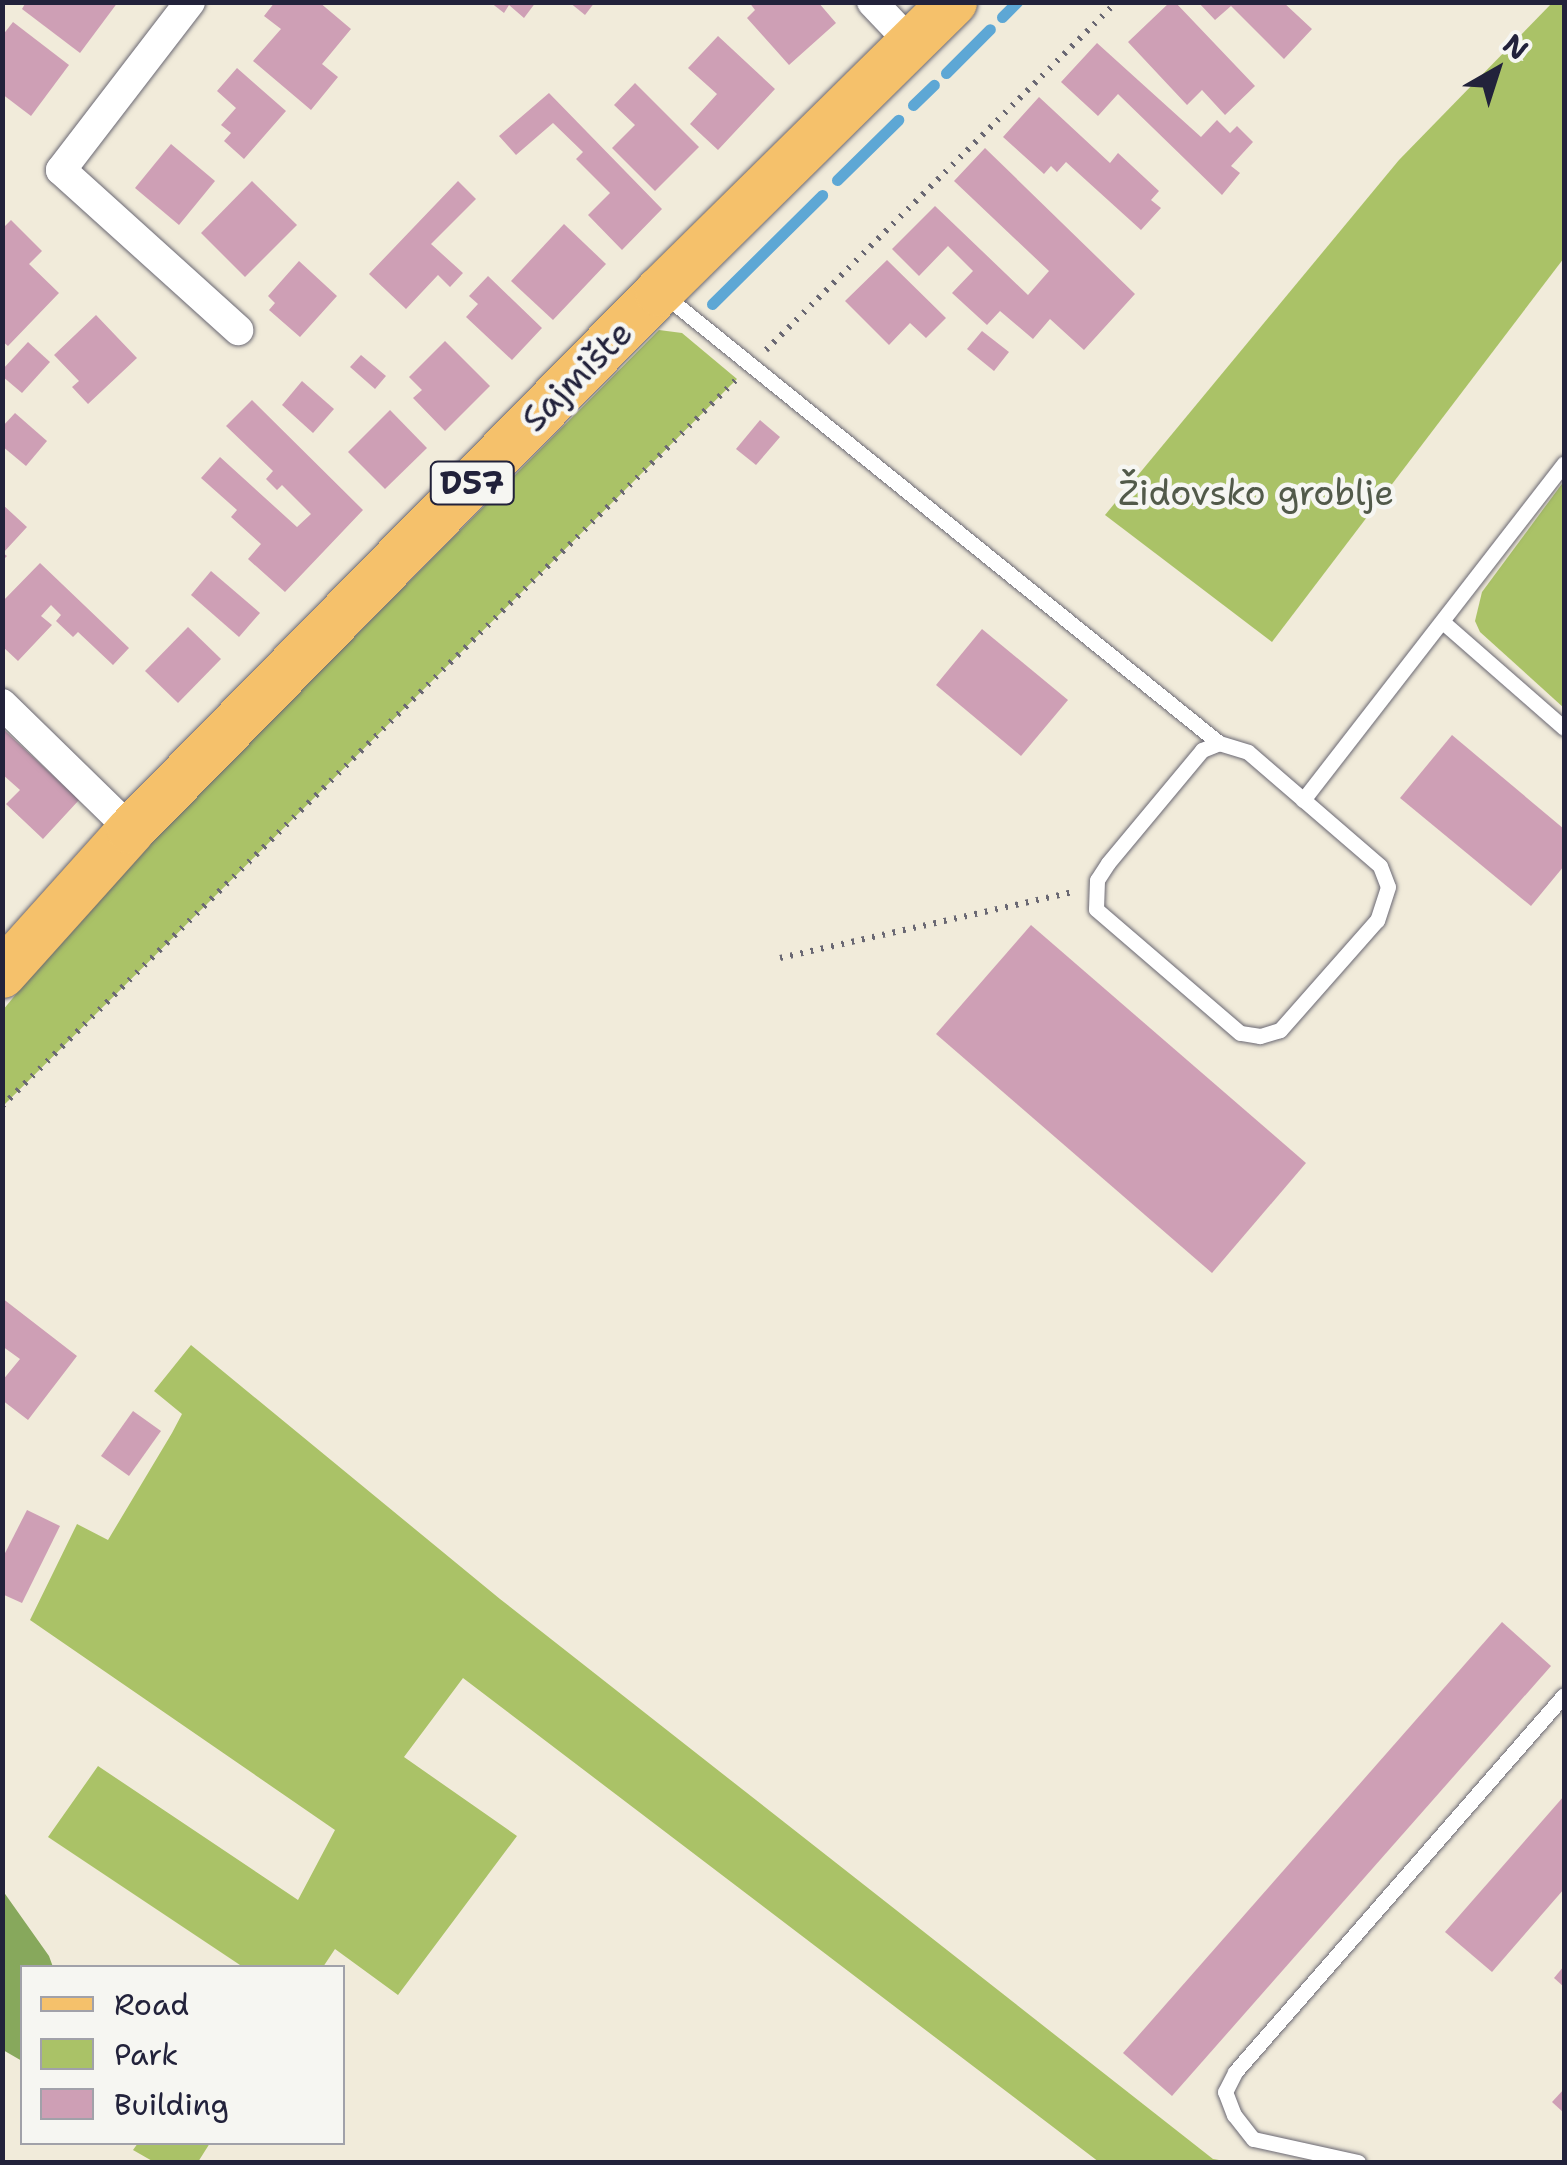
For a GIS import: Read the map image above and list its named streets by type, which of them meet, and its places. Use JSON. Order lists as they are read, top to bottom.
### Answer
{
  "streets": {
    "main road": ["Sajmište", "D57"]
  },
  "parks": ["Židovsko groblje"],
  "legend": ["Road", "Park", "Building"],
  "north": "top right"
}
